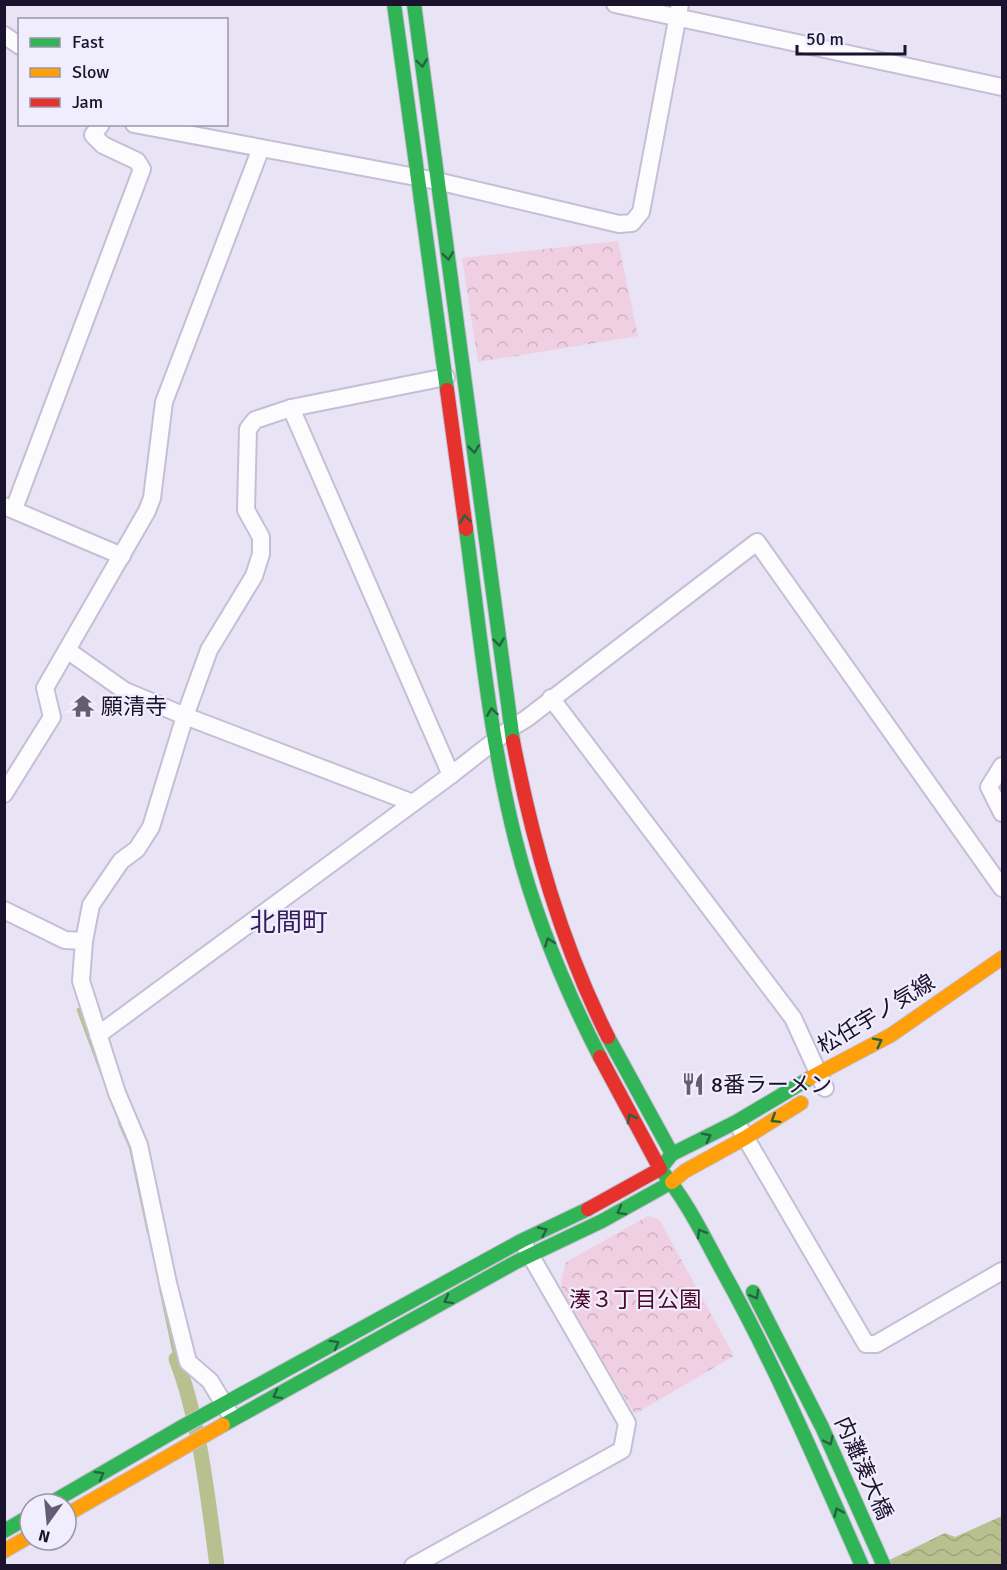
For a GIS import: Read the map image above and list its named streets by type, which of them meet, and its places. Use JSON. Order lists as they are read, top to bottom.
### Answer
{
  "streets": {
    "street": ["松任宇ノ気線", "内灘湊大橋"]
  },
  "crossings": [
    ["松任宇ノ気線", "内灘湊大橋"]
  ],
  "districts": ["北間町"],
  "parks": ["湊３丁目公園"],
  "places": {
    "temple": ["願清寺"],
    "restaurant": ["8番ラーメン"]
  },
  "legend": ["Fast", "Slow", "Jam"],
  "scale_bar": "50 m",
  "north": "bottom"
}
